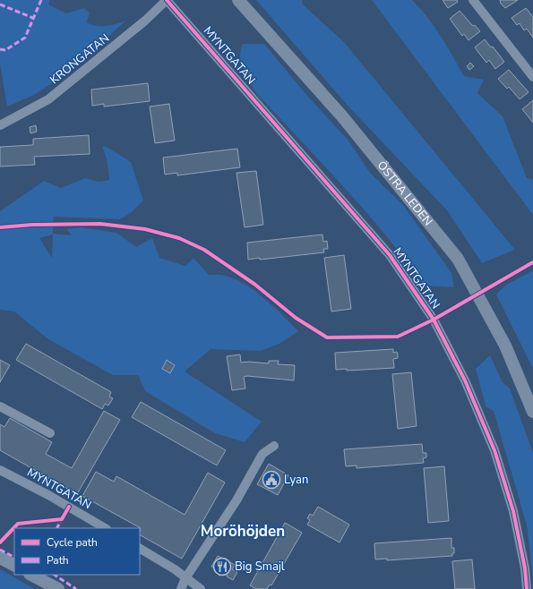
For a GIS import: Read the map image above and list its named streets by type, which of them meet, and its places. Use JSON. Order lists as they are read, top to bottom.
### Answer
{
  "streets": {
    "street": ["MYNTGATAN", "KRONGATAN", "ÖSTRA LEDEN"]
  },
  "crossings": [
    ["MYNTGATAN", "KRONGATAN"]
  ],
  "districts": ["Moröhöjden"],
  "places": {
    "public building": ["Lyan"],
    "restaurant": ["Big Smajl"]
  },
  "legend": ["Cycle path", "Path"]
}
